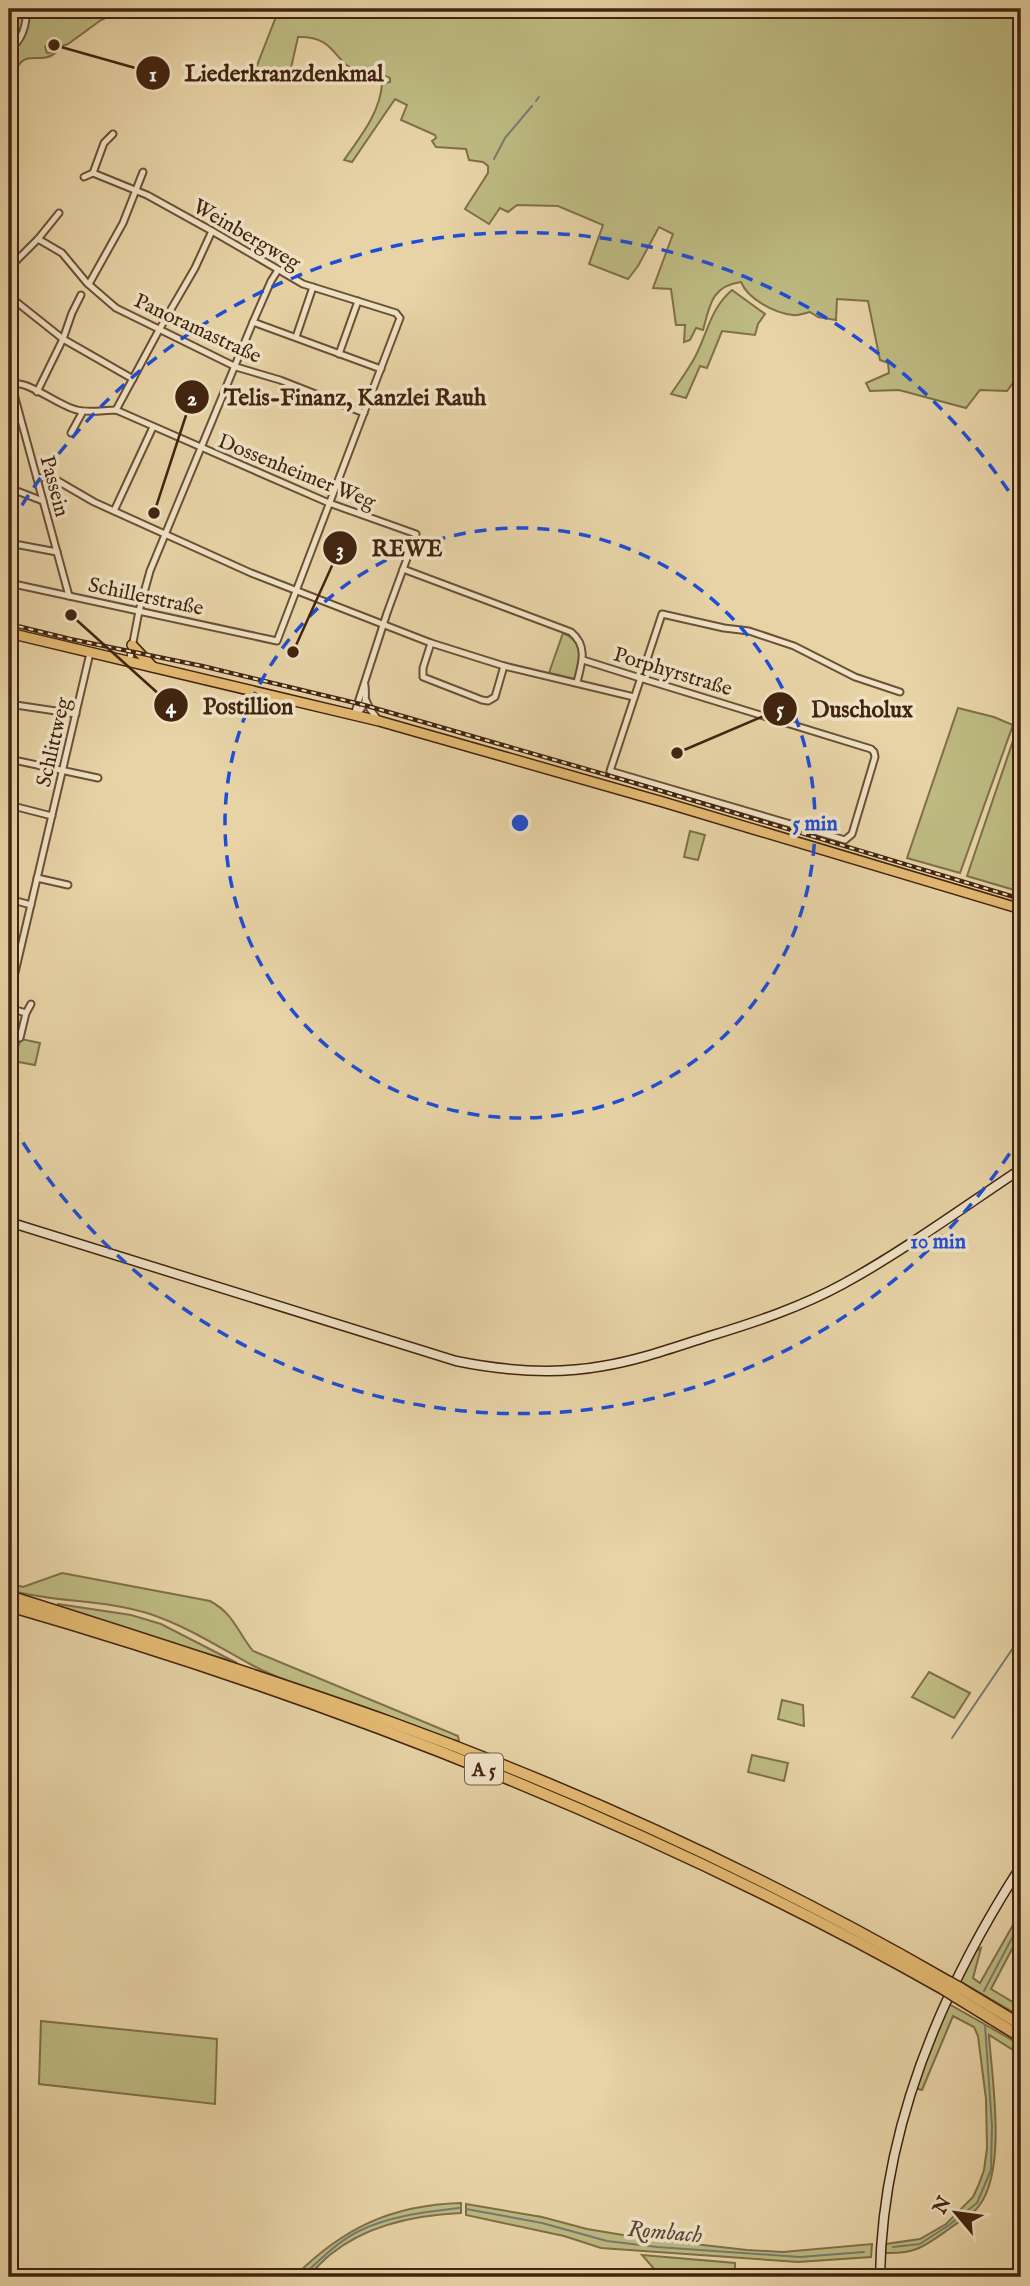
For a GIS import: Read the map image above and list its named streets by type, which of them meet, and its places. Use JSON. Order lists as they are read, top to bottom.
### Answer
{
  "streets": {
    "highway": ["A 5"],
    "street": [
      "Weinbergweg",
      "Panoramastraße",
      "Dossenheimer Weg",
      "Passein",
      "Schillerstraße",
      "Porphyrstraße",
      "Schlittweg"
    ]
  },
  "crossings": [
    ["Dossenheimer Weg", "Passein"],
    ["Passein", "Schillerstraße"]
  ],
  "water": ["Rombach"],
  "places": [
    "Liederkranzdenkmal",
    "Telis-Finanz, Kanzlei Rauh",
    "Postillion",
    "REWE",
    "Duscholux"
  ],
  "north": "top left",
  "rings": ["5 min", "10 min"]
}
